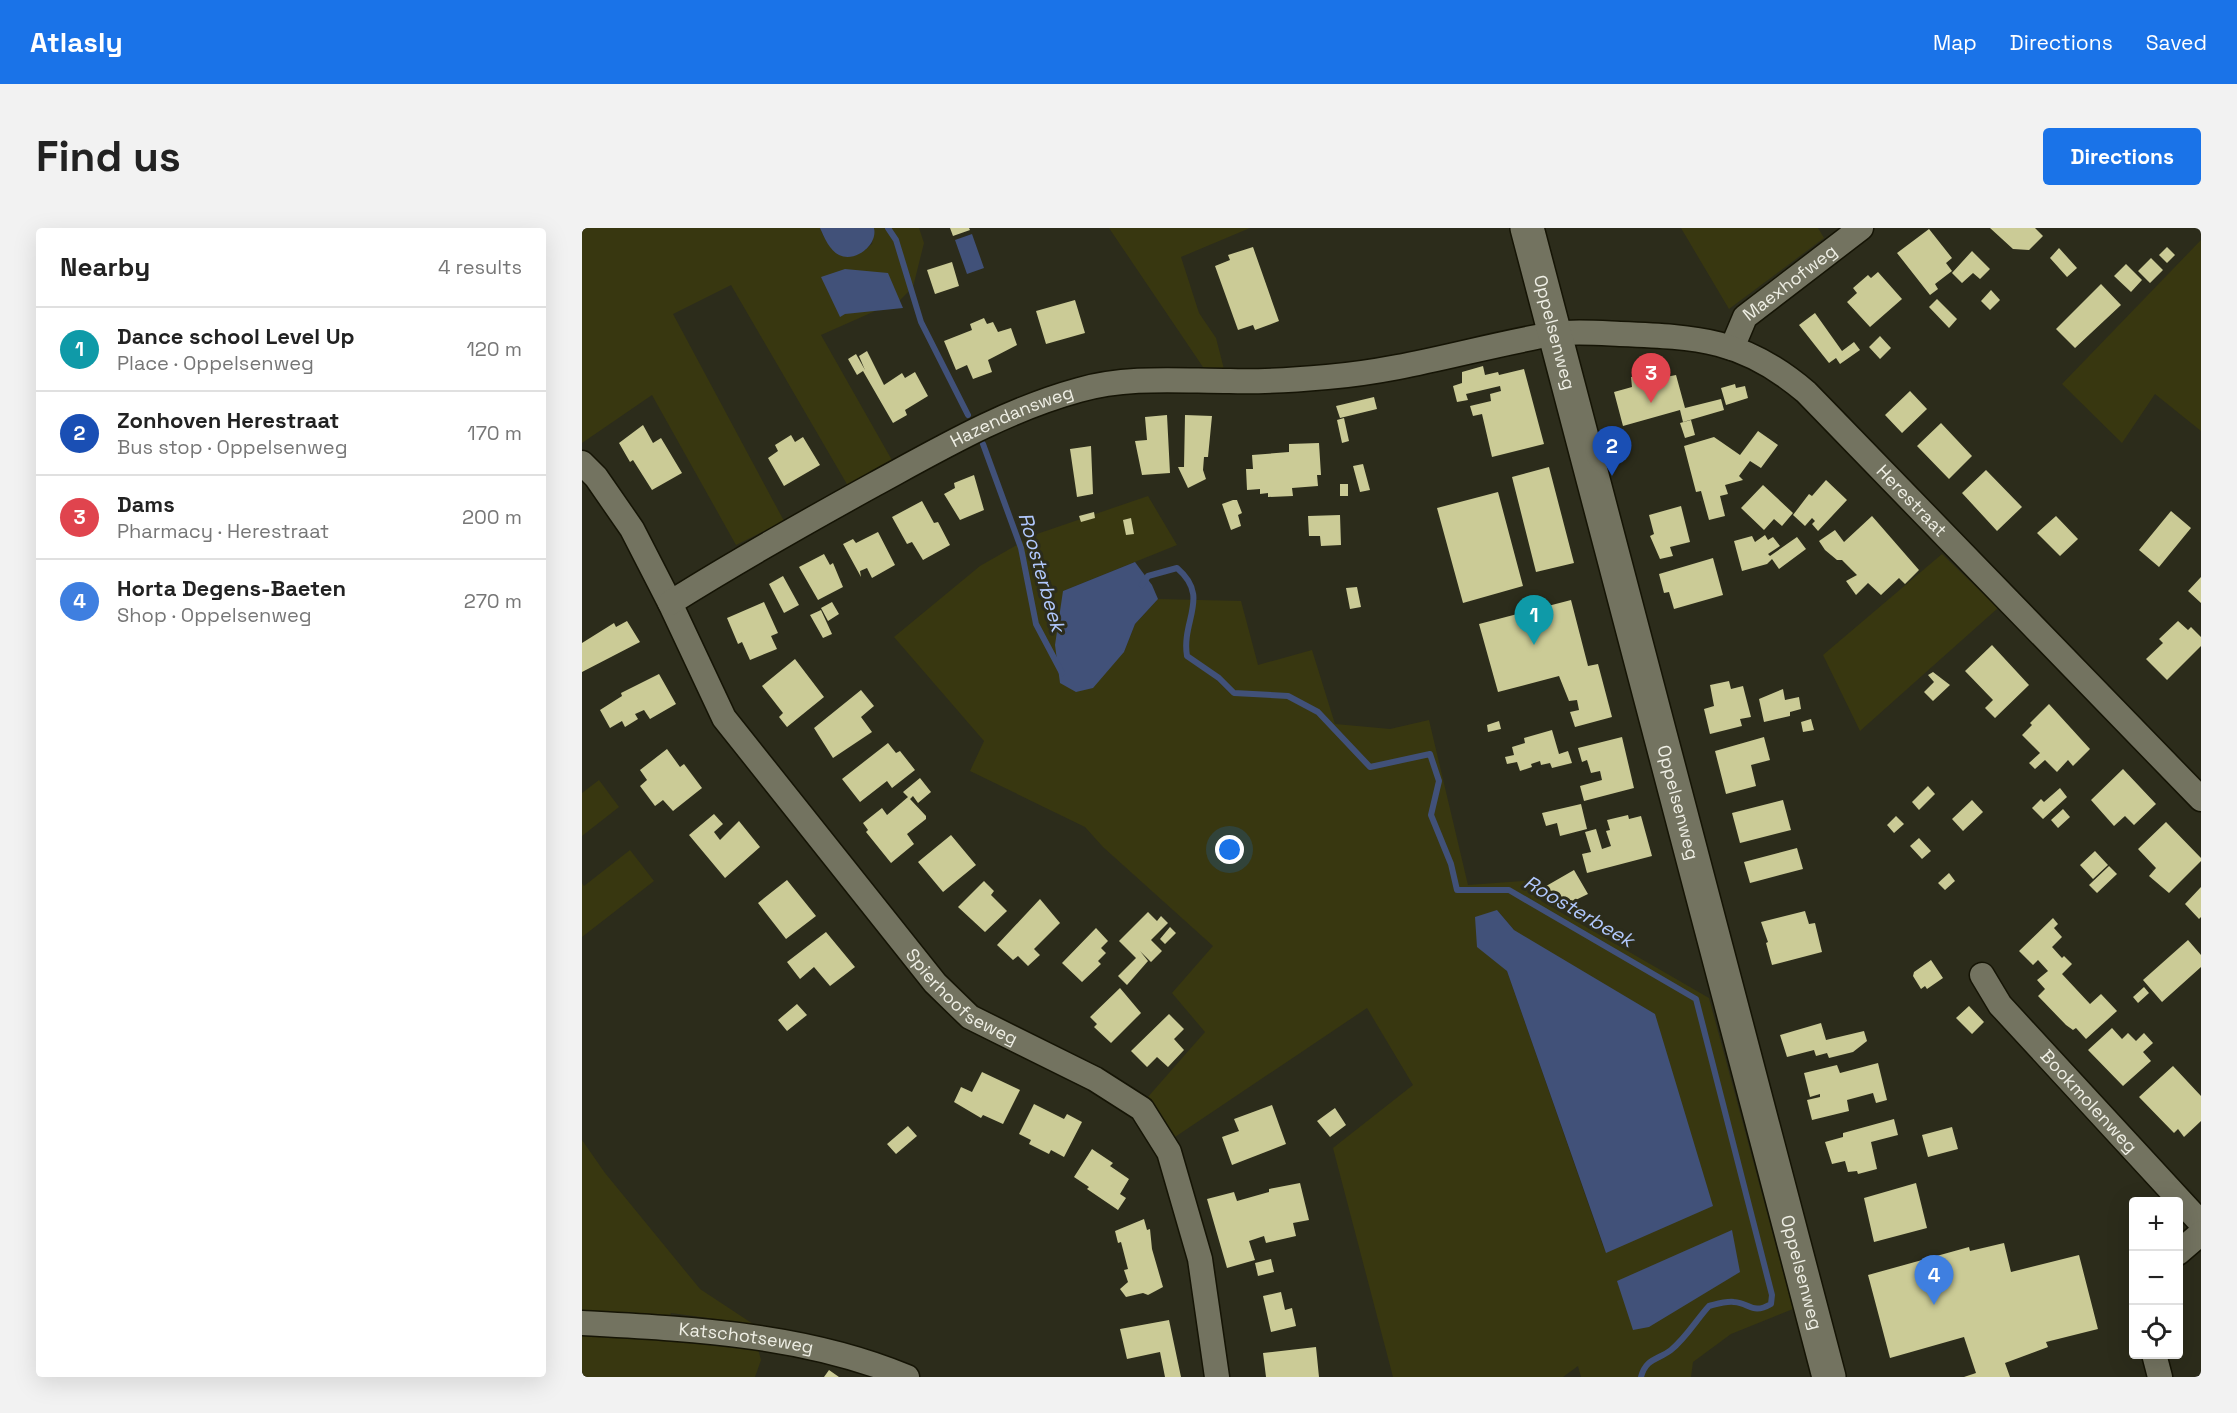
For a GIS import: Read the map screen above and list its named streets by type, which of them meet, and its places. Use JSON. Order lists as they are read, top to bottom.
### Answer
{
  "streets": {
    "street": [
      "Maexhofweg",
      "Oppelsenweg",
      "Hazendansweg",
      "Herestraat",
      "Spierhoofseweg",
      "Bookmolenweg",
      "Katschotseweg"
    ]
  },
  "crossings": [
    ["Maexhofweg", "Herestraat"],
    ["Oppelsenweg", "Hazendansweg"],
    ["Oppelsenweg", "Herestraat"],
    ["Hazendansweg", "Herestraat"],
    ["Hazendansweg", "Spierhoofseweg"]
  ],
  "water": ["Roosterbeek"],
  "page": {
    "header": "Atlasly",
    "nav": ["Map", "Directions", "Saved"],
    "buttons": "Directions",
    "title": "Find us",
    "heading": ["Nearby", "4 results"],
    "list": [
      {
        "mark": "1",
        "name": "Dance school Level Up",
        "note": "Place · Oppelsenweg",
        "value": "120 m"
      },
      {
        "mark": "2",
        "name": "Zonhoven Herestraat",
        "note": "Bus stop · Oppelsenweg",
        "value": "170 m"
      },
      {
        "mark": "3",
        "name": "Dams",
        "note": "Pharmacy · Herestraat",
        "value": "200 m"
      },
      {
        "mark": "4",
        "name": "Horta Degens-Baeten",
        "note": "Shop · Oppelsenweg",
        "value": "270 m"
      }
    ],
    "pins": [
      "3",
      "2",
      "1",
      "4"
    ],
    "map_buttons": ["+", "−"]
  }
}
